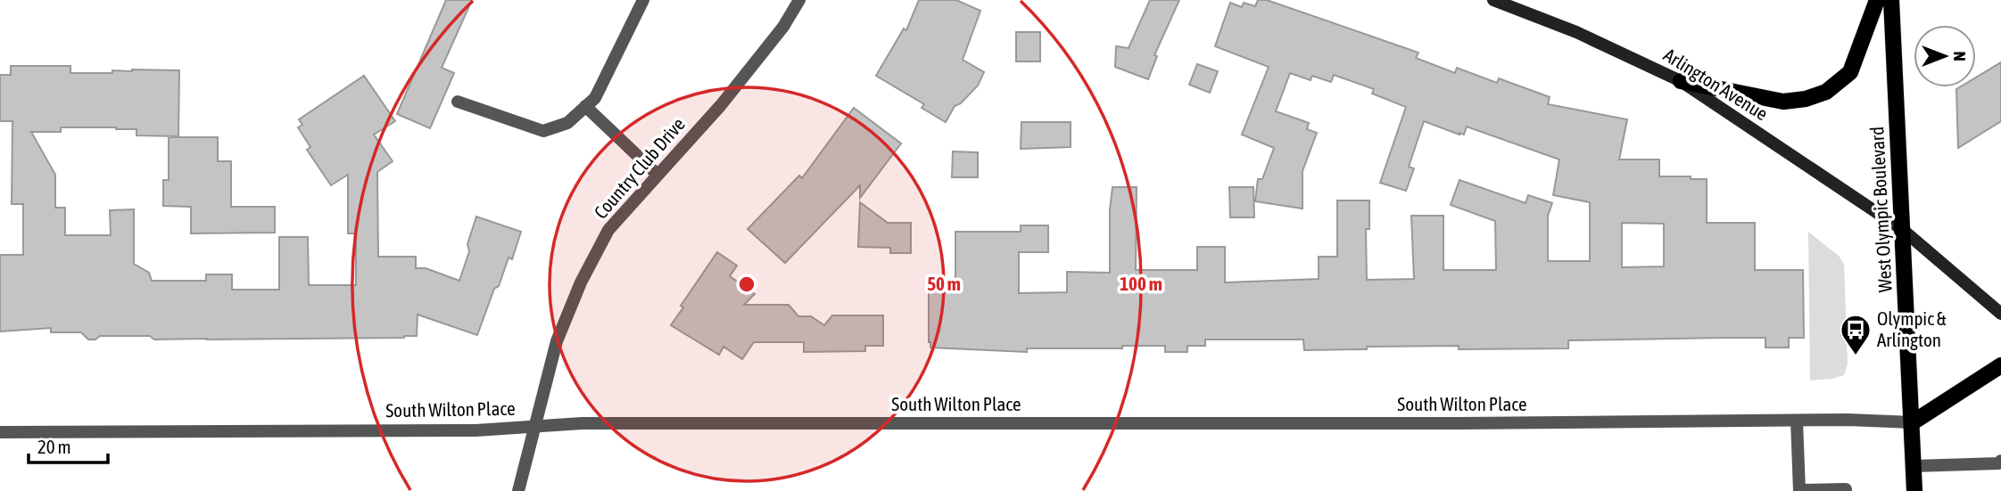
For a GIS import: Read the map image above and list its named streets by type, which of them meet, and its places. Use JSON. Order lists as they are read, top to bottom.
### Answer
{
  "streets": {
    "main road": ["Arlington Avenue", "West Olympic Boulevard"],
    "street": ["Country Club Drive", "South Wilton Place"]
  },
  "crossings": [
    ["Arlington Avenue", "West Olympic Boulevard"],
    ["Country Club Drive", "South Wilton Place"],
    ["West Olympic Boulevard", "South Wilton Place"]
  ],
  "places": {
    "bus stop": ["Olympic & Arlington"]
  },
  "scale_bar": "20 m",
  "north": "right",
  "rings": ["50 m", "100 m"]
}
